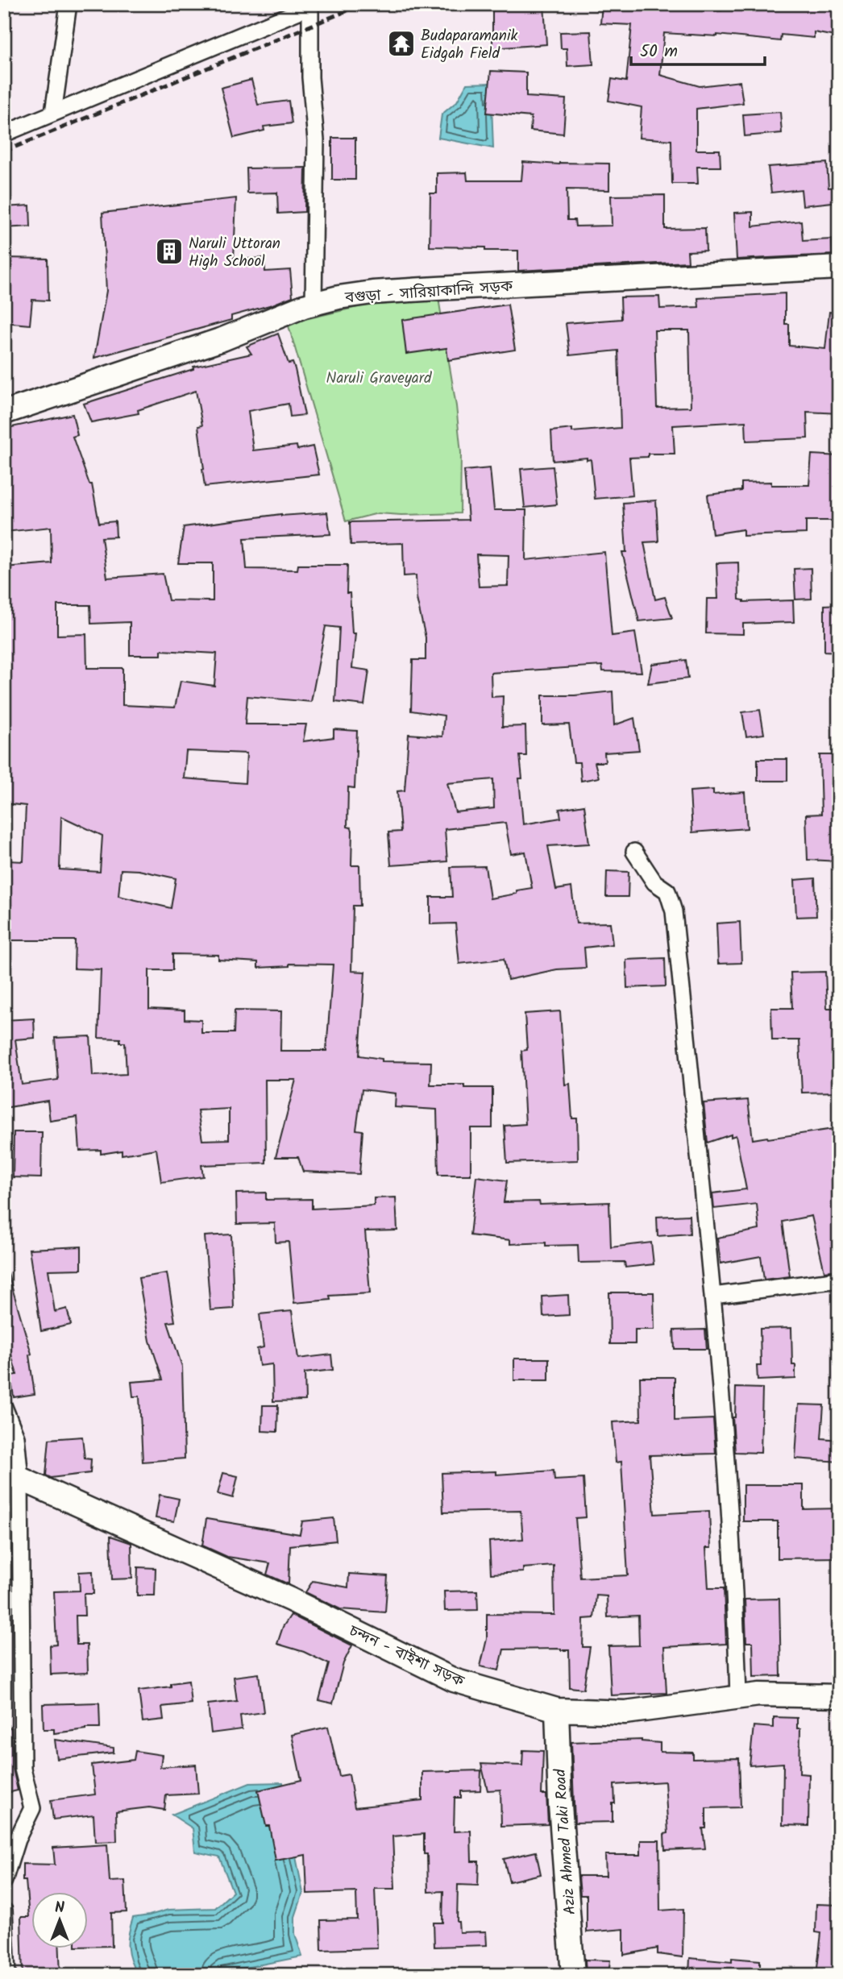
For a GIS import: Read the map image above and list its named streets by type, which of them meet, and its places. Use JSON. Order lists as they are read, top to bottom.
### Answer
{
  "streets": {
    "main road": ["বগুড়া - সারিয়াকান্দি সড়ক", "চন্দন - বাইশা সড়ক", "Aziz Ahmed Taki Road"]
  },
  "crossings": [
    ["চন্দন - বাইশা সড়ক", "Aziz Ahmed Taki Road"]
  ],
  "parks": ["Naruli Graveyard"],
  "places": {
    "temple": ["Budaparamanik Eidgah Field"],
    "building": ["Naruli Uttoran High School"]
  },
  "scale_bar": "50 m",
  "north": "top"
}
